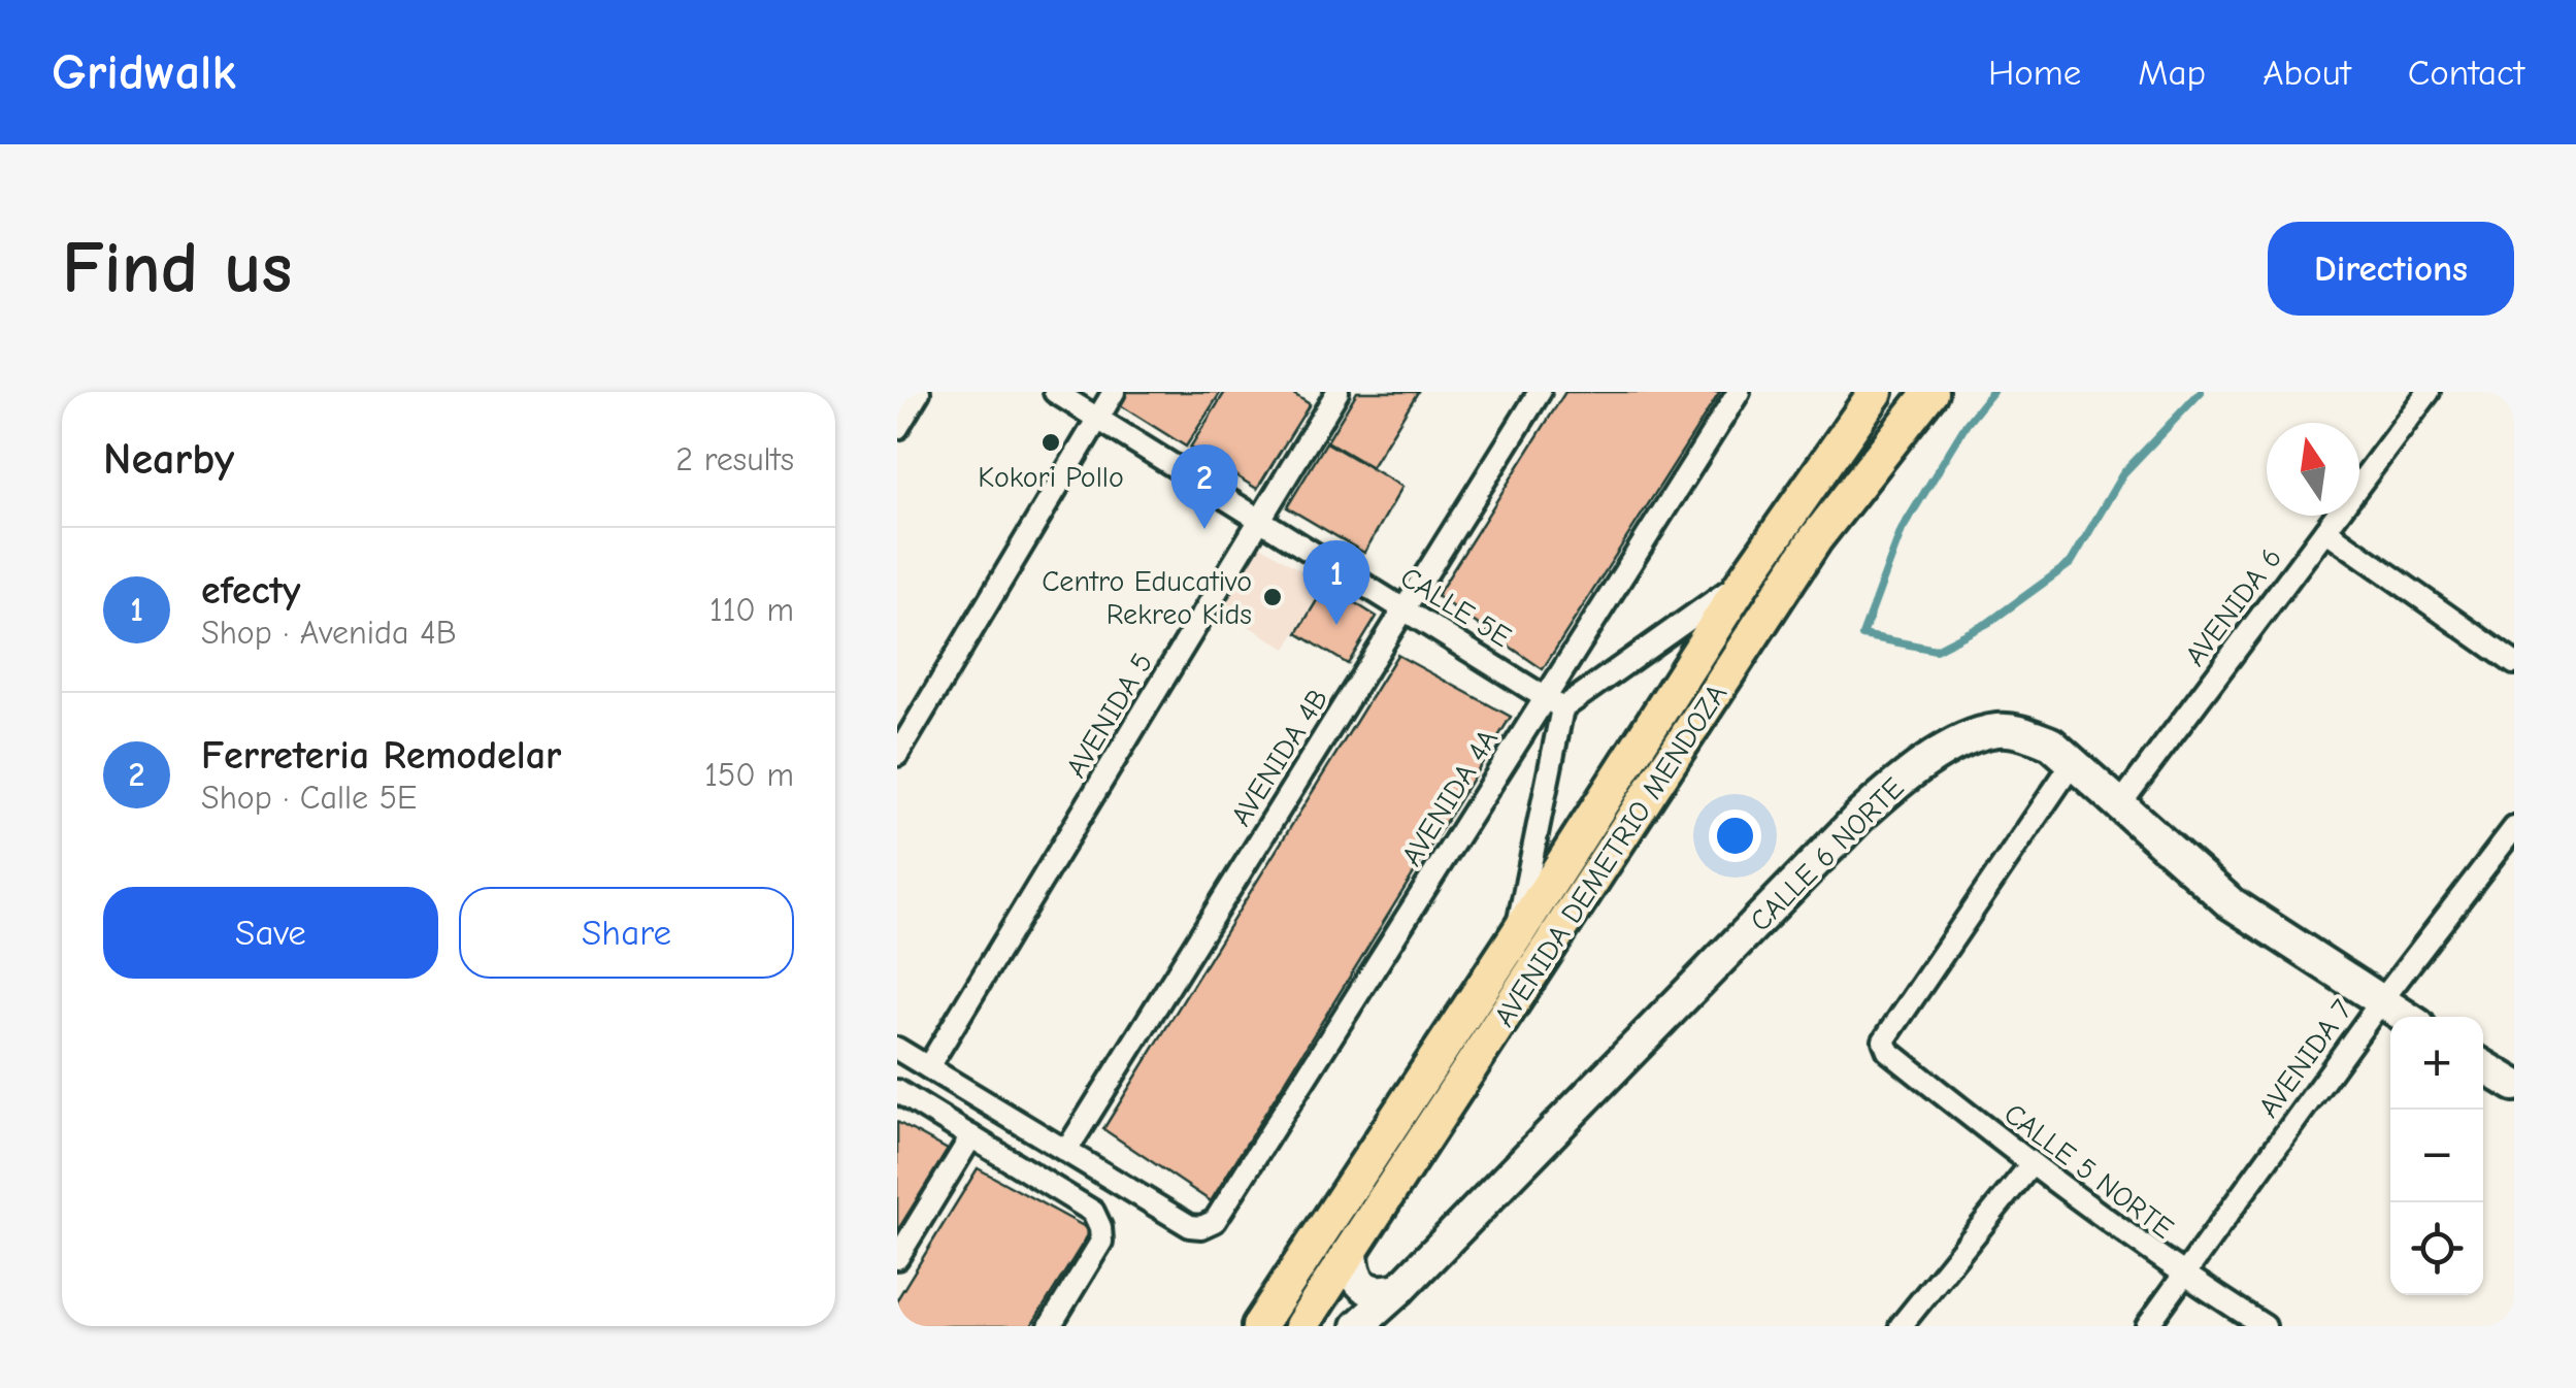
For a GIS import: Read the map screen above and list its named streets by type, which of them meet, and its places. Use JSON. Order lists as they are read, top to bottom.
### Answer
{
  "streets": {
    "main road": ["AVENIDA DEMETRIO MENDOZA"],
    "street": [
      "CALLE 5E",
      "AVENIDA 6",
      "AVENIDA 5",
      "AVENIDA 4B",
      "AVENIDA 4A",
      "CALLE 6 NORTE",
      "AVENIDA 7",
      "CALLE 5 NORTE"
    ]
  },
  "crossings": [
    ["CALLE 5E", "AVENIDA 5"],
    ["CALLE 5E", "AVENIDA 4B"],
    ["CALLE 5E", "AVENIDA 4A"],
    ["AVENIDA 6", "CALLE 6 NORTE"],
    ["AVENIDA 4B", "AVENIDA 4A"],
    ["CALLE 6 NORTE", "AVENIDA 7"],
    ["CALLE 6 NORTE", "CALLE 5 NORTE"],
    ["AVENIDA 7", "CALLE 5 NORTE"]
  ],
  "places": ["Kokori Pollo", "Centro Educativo Rekreo Kids"],
  "north": "top",
  "page": {
    "header": "Gridwalk",
    "nav": [
      "Home",
      "Map",
      "About",
      "Contact"
    ],
    "buttons": [
      "Directions",
      ["Save", "Share"]
    ],
    "title": "Find us",
    "heading": ["Nearby", "2 results"],
    "pins": ["2", "1"],
    "list": [
      {
        "mark": "1",
        "name": "efecty",
        "note": "Shop · Avenida 4B",
        "value": "110 m"
      },
      {
        "mark": "2",
        "name": "Ferreteria Remodelar",
        "note": "Shop · Calle 5E",
        "value": "150 m"
      }
    ],
    "map_buttons": ["+", "−"]
  }
}
